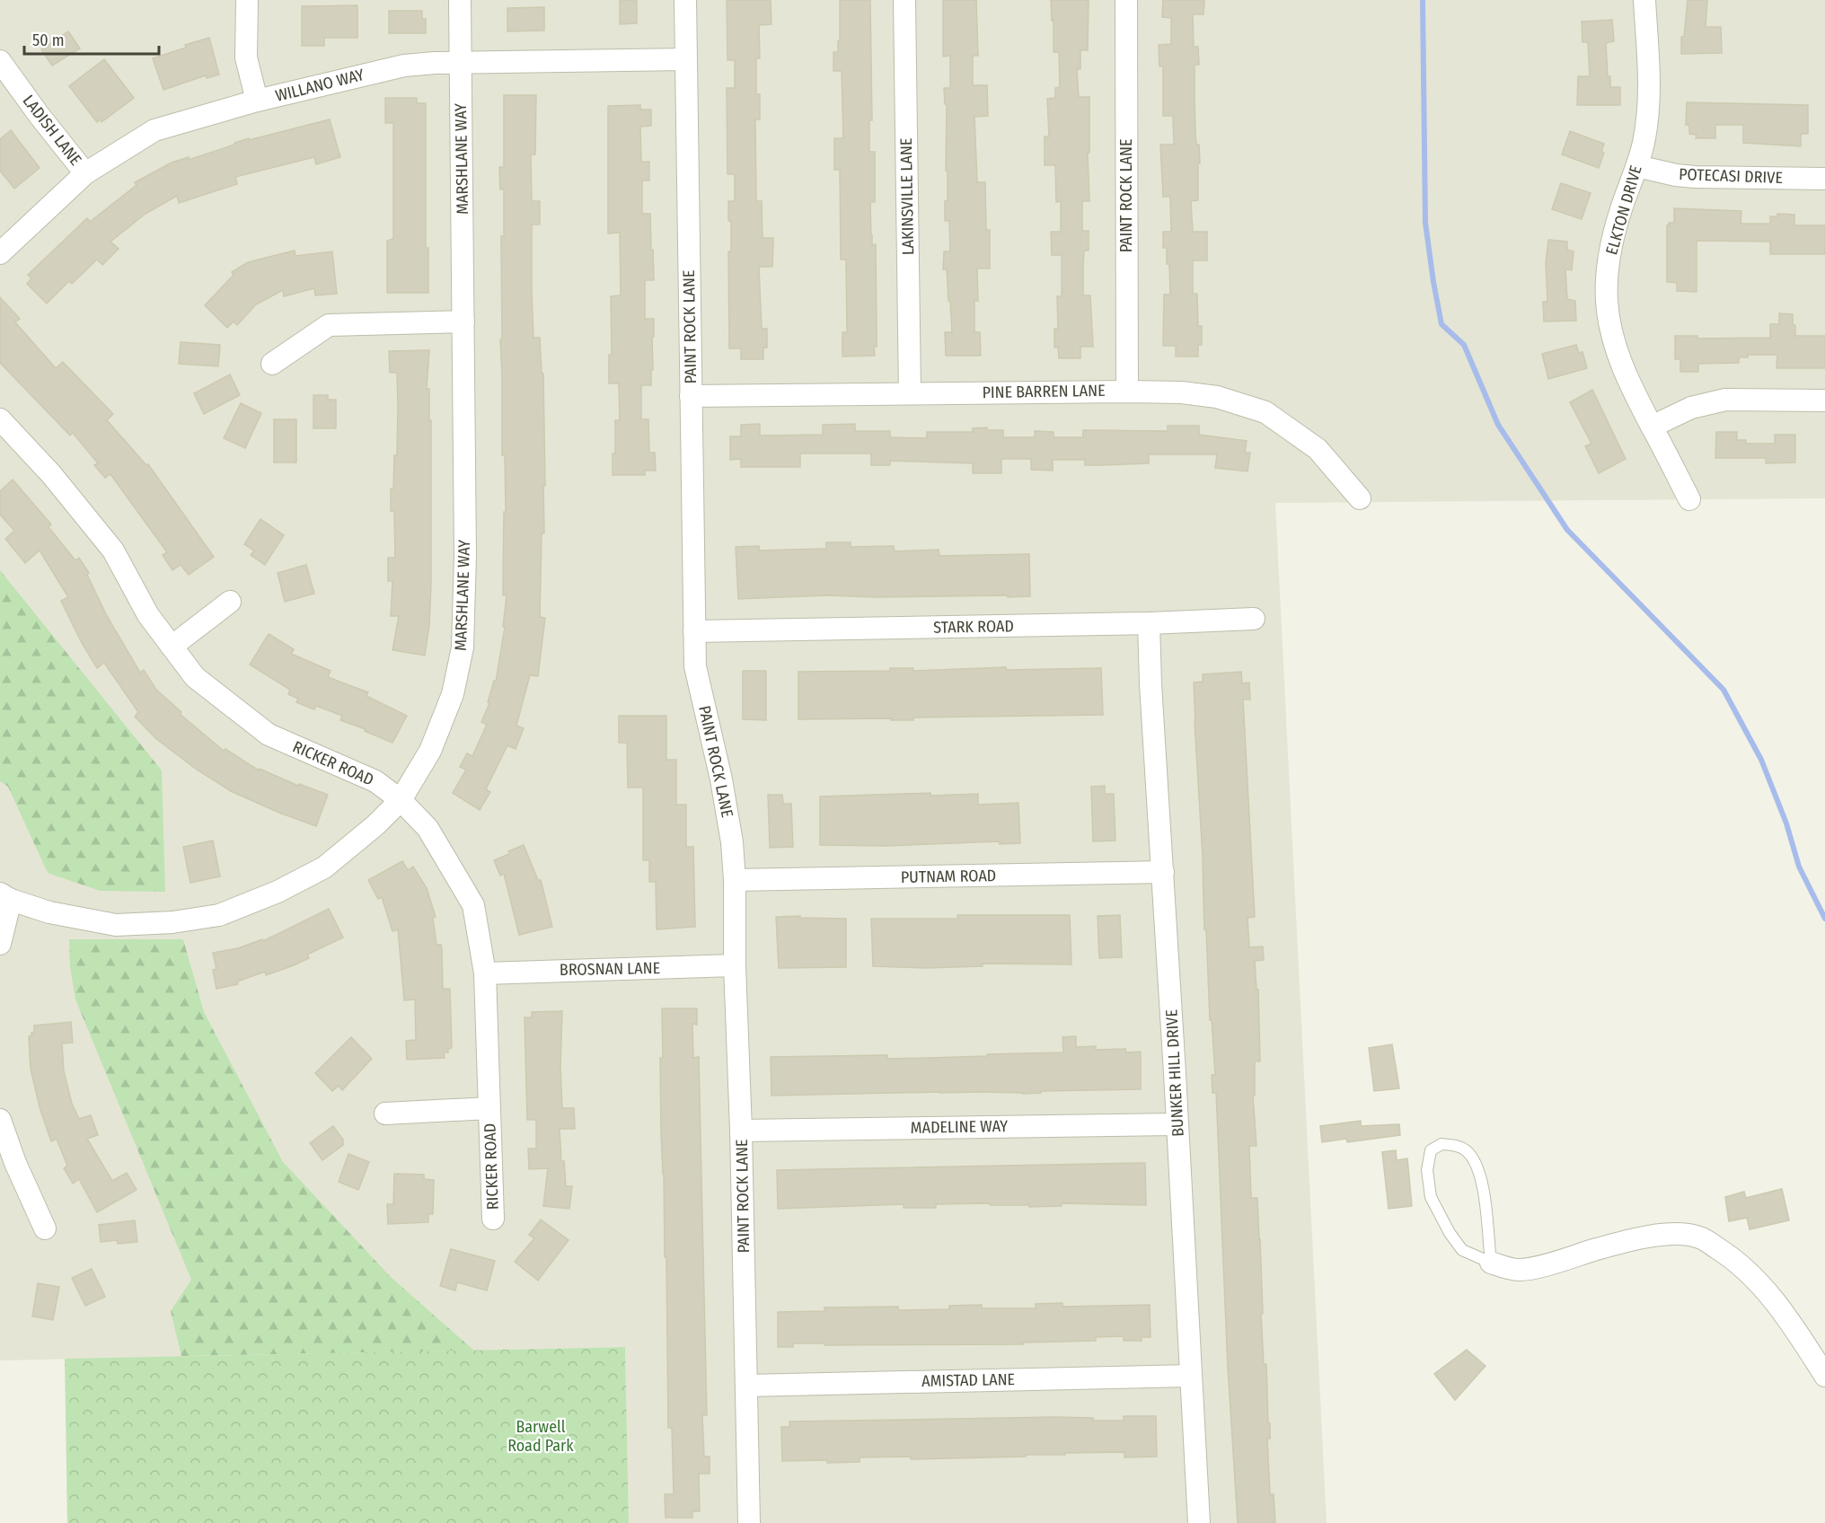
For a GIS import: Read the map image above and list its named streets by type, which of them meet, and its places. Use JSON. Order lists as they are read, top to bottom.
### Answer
{
  "streets": {
    "street": [
      "WILLANO WAY",
      "LADISH LANE",
      "MARSHLANE WAY",
      "POTECASI DRIVE",
      "PAINT ROCK LANE",
      "LAKINSVILLE LANE",
      "ELKTON DRIVE",
      "PINE BARREN LANE",
      "STARK ROAD",
      "RICKER ROAD",
      "PUTNAM ROAD",
      "BROSNAN LANE",
      "BUNKER HILL DRIVE",
      "MADELINE WAY",
      "AMISTAD LANE"
    ]
  },
  "crossings": [
    ["WILLANO WAY", "LADISH LANE"],
    ["WILLANO WAY", "MARSHLANE WAY"],
    ["WILLANO WAY", "PAINT ROCK LANE"],
    ["MARSHLANE WAY", "RICKER ROAD"],
    ["POTECASI DRIVE", "ELKTON DRIVE"],
    ["PAINT ROCK LANE", "PINE BARREN LANE"],
    ["PAINT ROCK LANE", "STARK ROAD"],
    ["PAINT ROCK LANE", "PUTNAM ROAD"],
    ["PAINT ROCK LANE", "BROSNAN LANE"],
    ["PAINT ROCK LANE", "MADELINE WAY"],
    ["PAINT ROCK LANE", "AMISTAD LANE"],
    ["LAKINSVILLE LANE", "PINE BARREN LANE"],
    ["STARK ROAD", "BUNKER HILL DRIVE"],
    ["RICKER ROAD", "BROSNAN LANE"],
    ["PUTNAM ROAD", "BUNKER HILL DRIVE"],
    ["BUNKER HILL DRIVE", "MADELINE WAY"],
    ["BUNKER HILL DRIVE", "AMISTAD LANE"]
  ],
  "parks": ["Barwell Road Park"],
  "scale_bar": "50 m"
}
